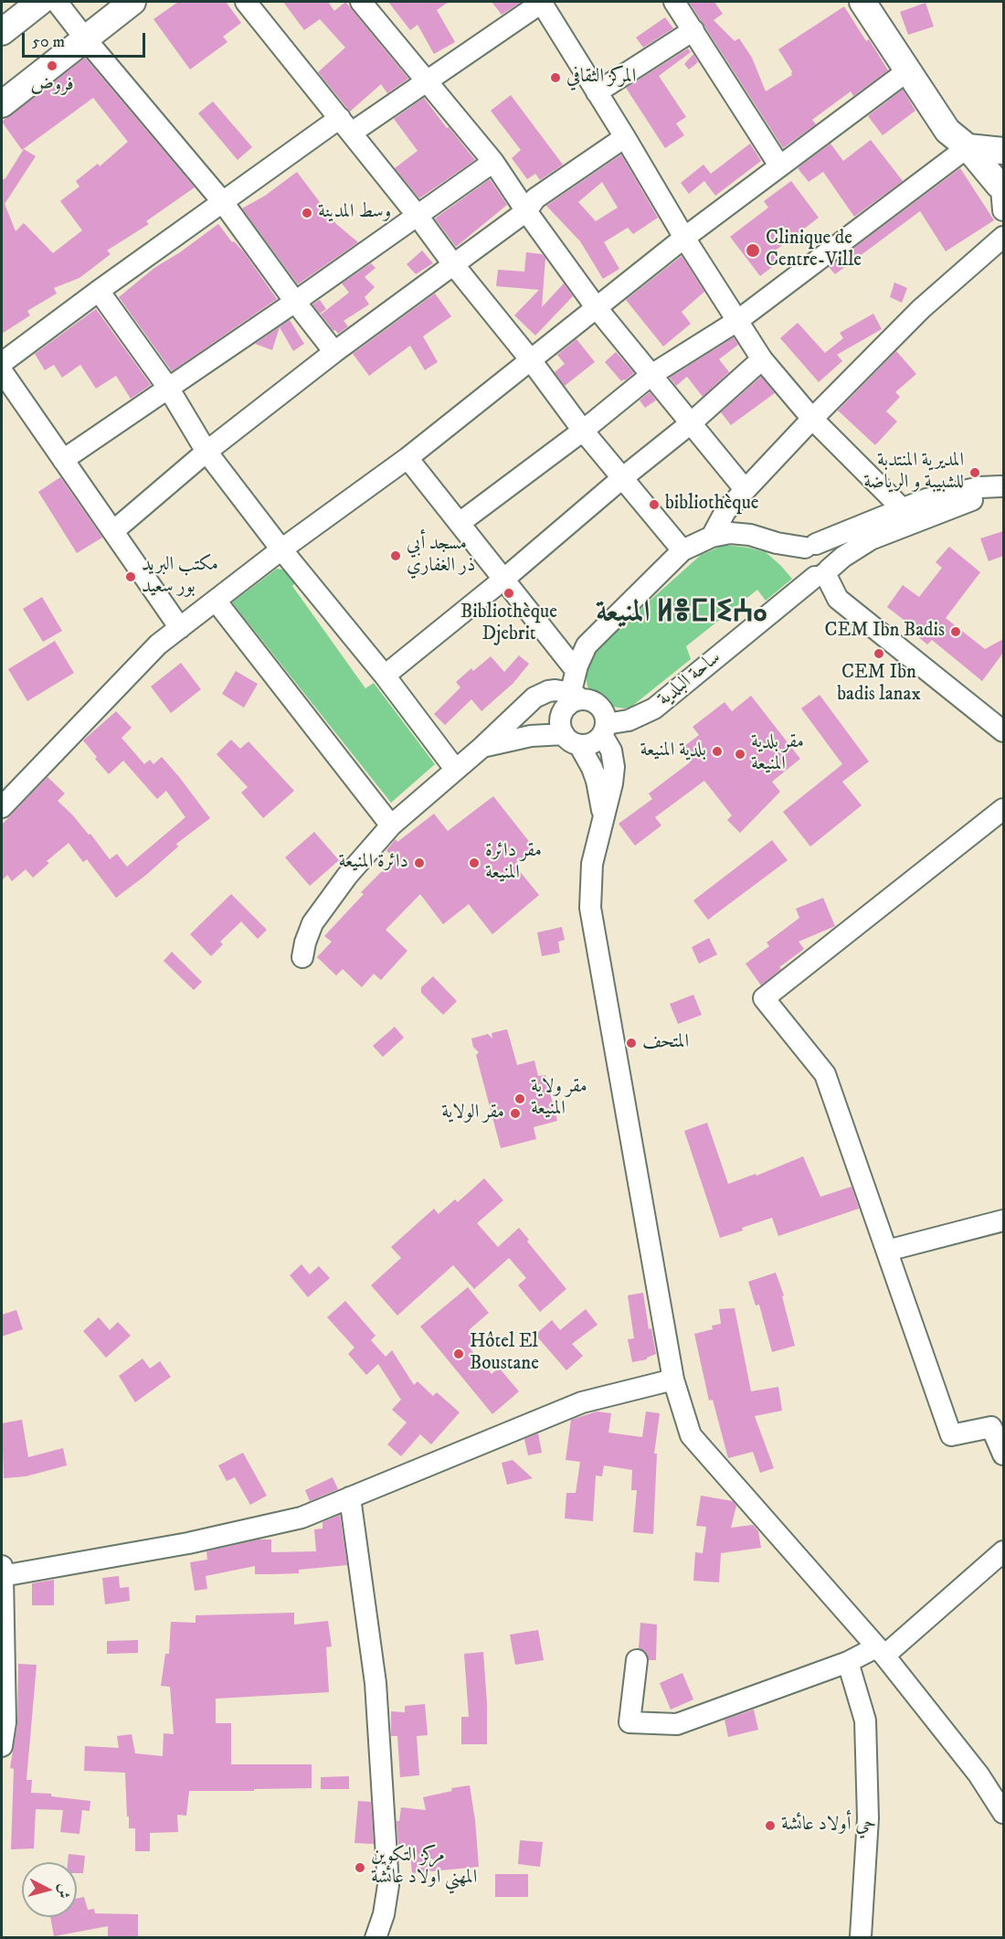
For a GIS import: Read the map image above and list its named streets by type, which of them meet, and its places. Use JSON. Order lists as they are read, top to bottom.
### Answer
{
  "streets": {
    "street": ["ساحة البلدية"]
  },
  "districts": ["المنيعة ⵍⴻⵎⵏⵉⵄⴰ"],
  "places": [
    "فروض",
    "المركز الثقافي",
    "وسط المدينة",
    "Clinique de Centre-Ville",
    "المديرية المنتدبة للشبيبة و الرياضة",
    "bibliothèque",
    "مسجد أبي ذر الغفاري",
    "مكتب البريد بور سعيد",
    "Bibliothèque Djebrit",
    "CEM Ibn Badis",
    "CEM Ibn badis lanax",
    "بلدية المنيعة",
    "مقر بلدية المنيعة",
    "دائرة المنيعة",
    "مقر دائرة المنيعة",
    "المتحف",
    "مقر ولاية المنيعة",
    "مقر الولاية",
    "Hôtel El Boustane",
    "حي أولاد عائشة",
    "مركز التكوين المهني اولاد عائشة"
  ],
  "scale_bar": "50 m",
  "north": "right"
}
